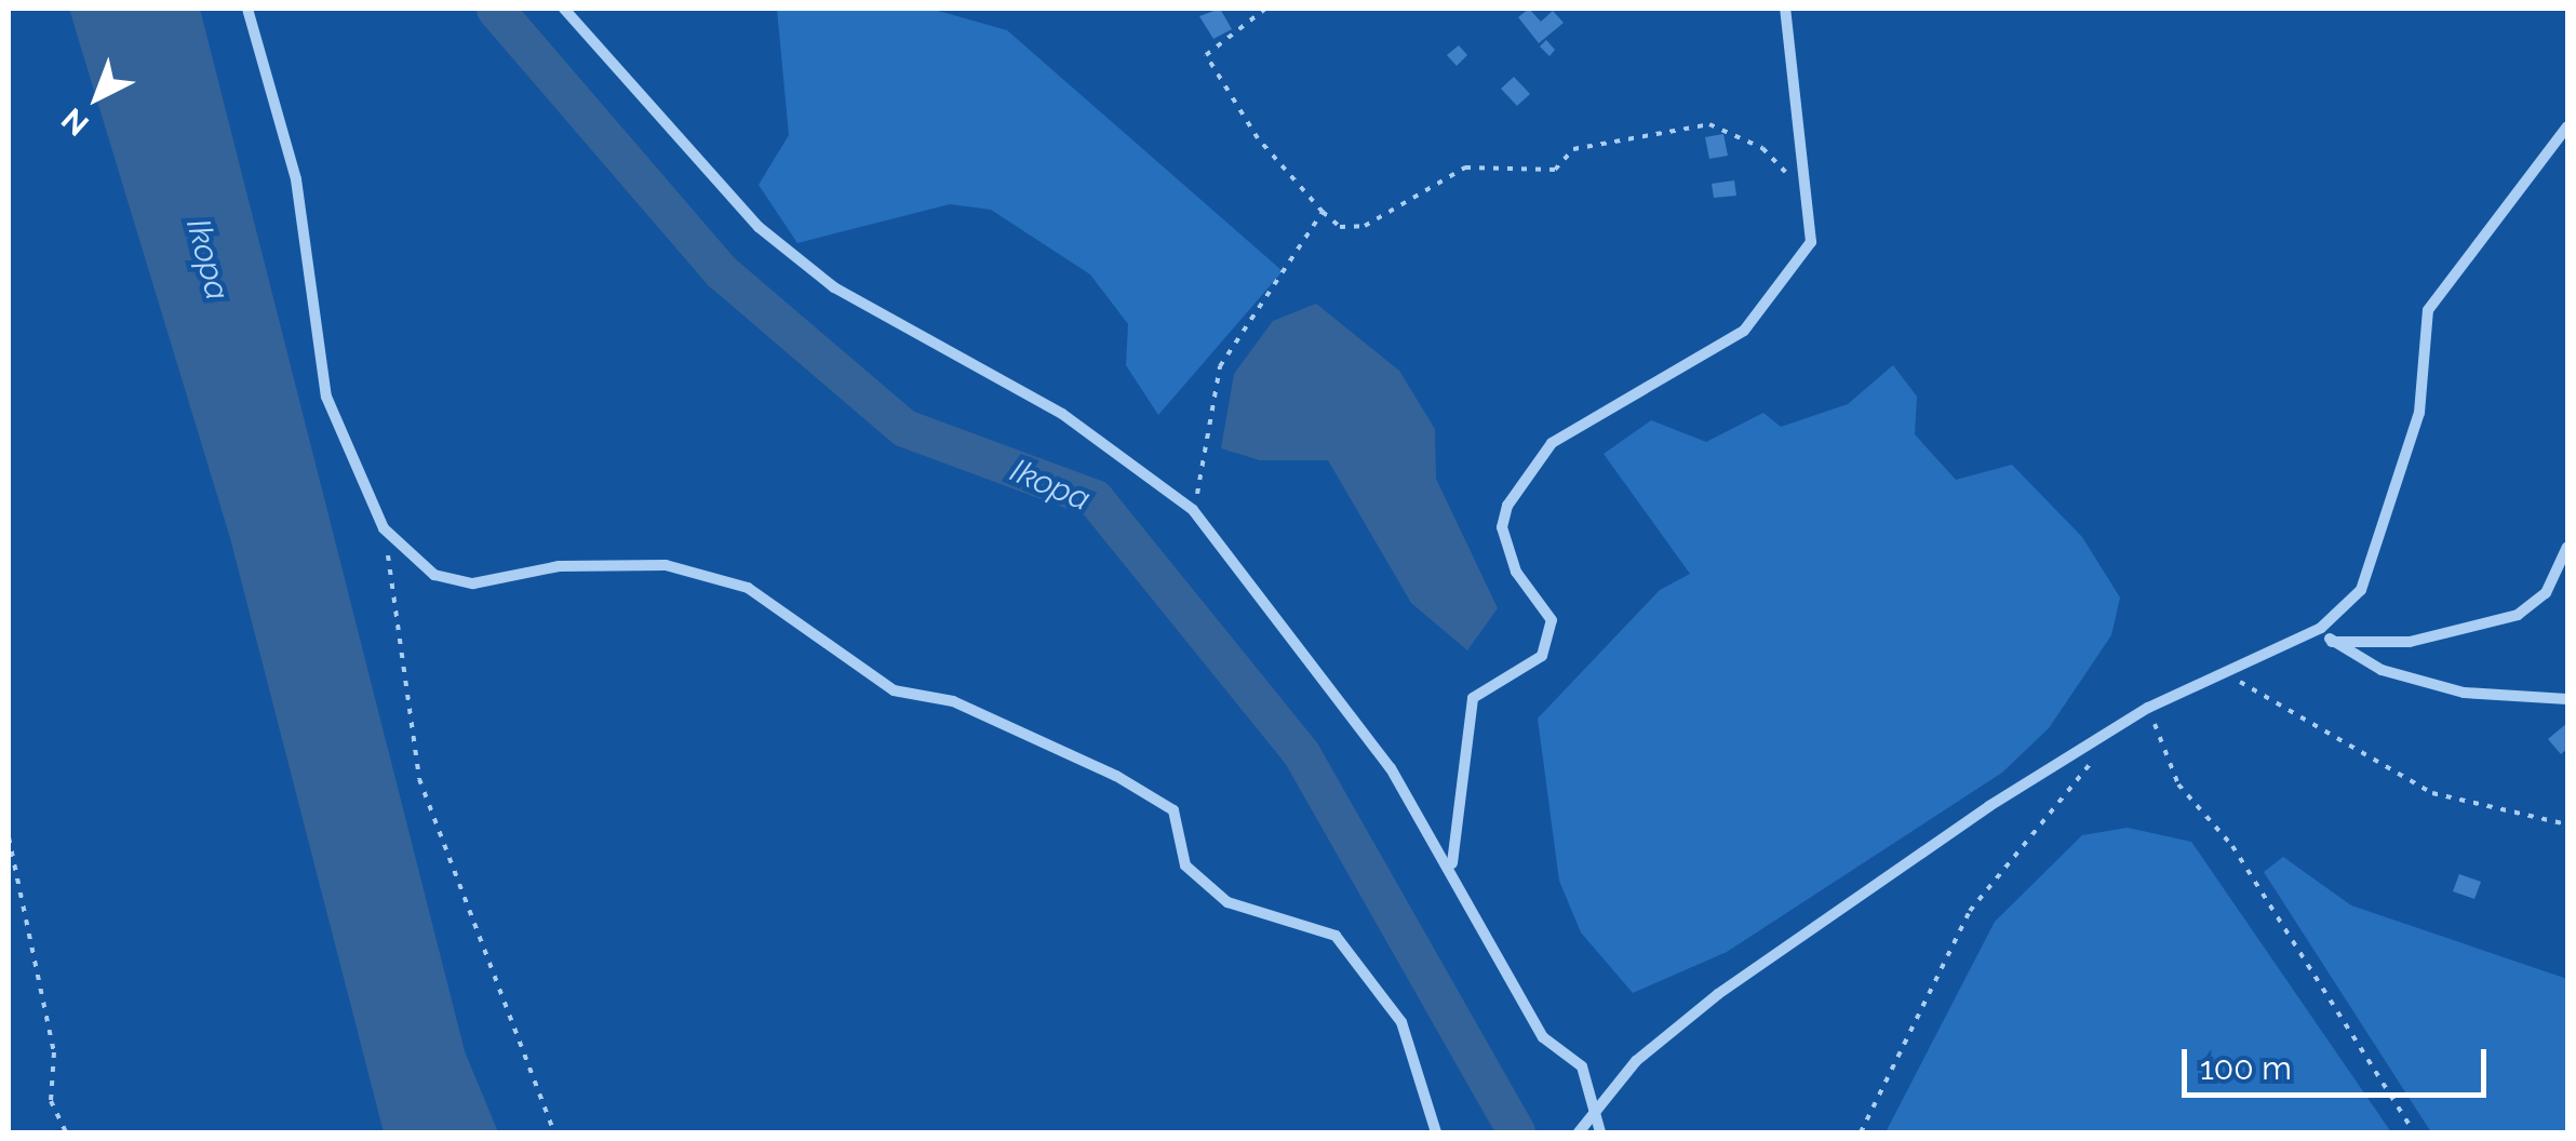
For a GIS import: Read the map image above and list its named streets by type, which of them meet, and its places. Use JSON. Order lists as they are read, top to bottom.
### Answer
{
  "water": ["Ikopa"],
  "scale_bar": "100 m",
  "north": "bottom left"
}
